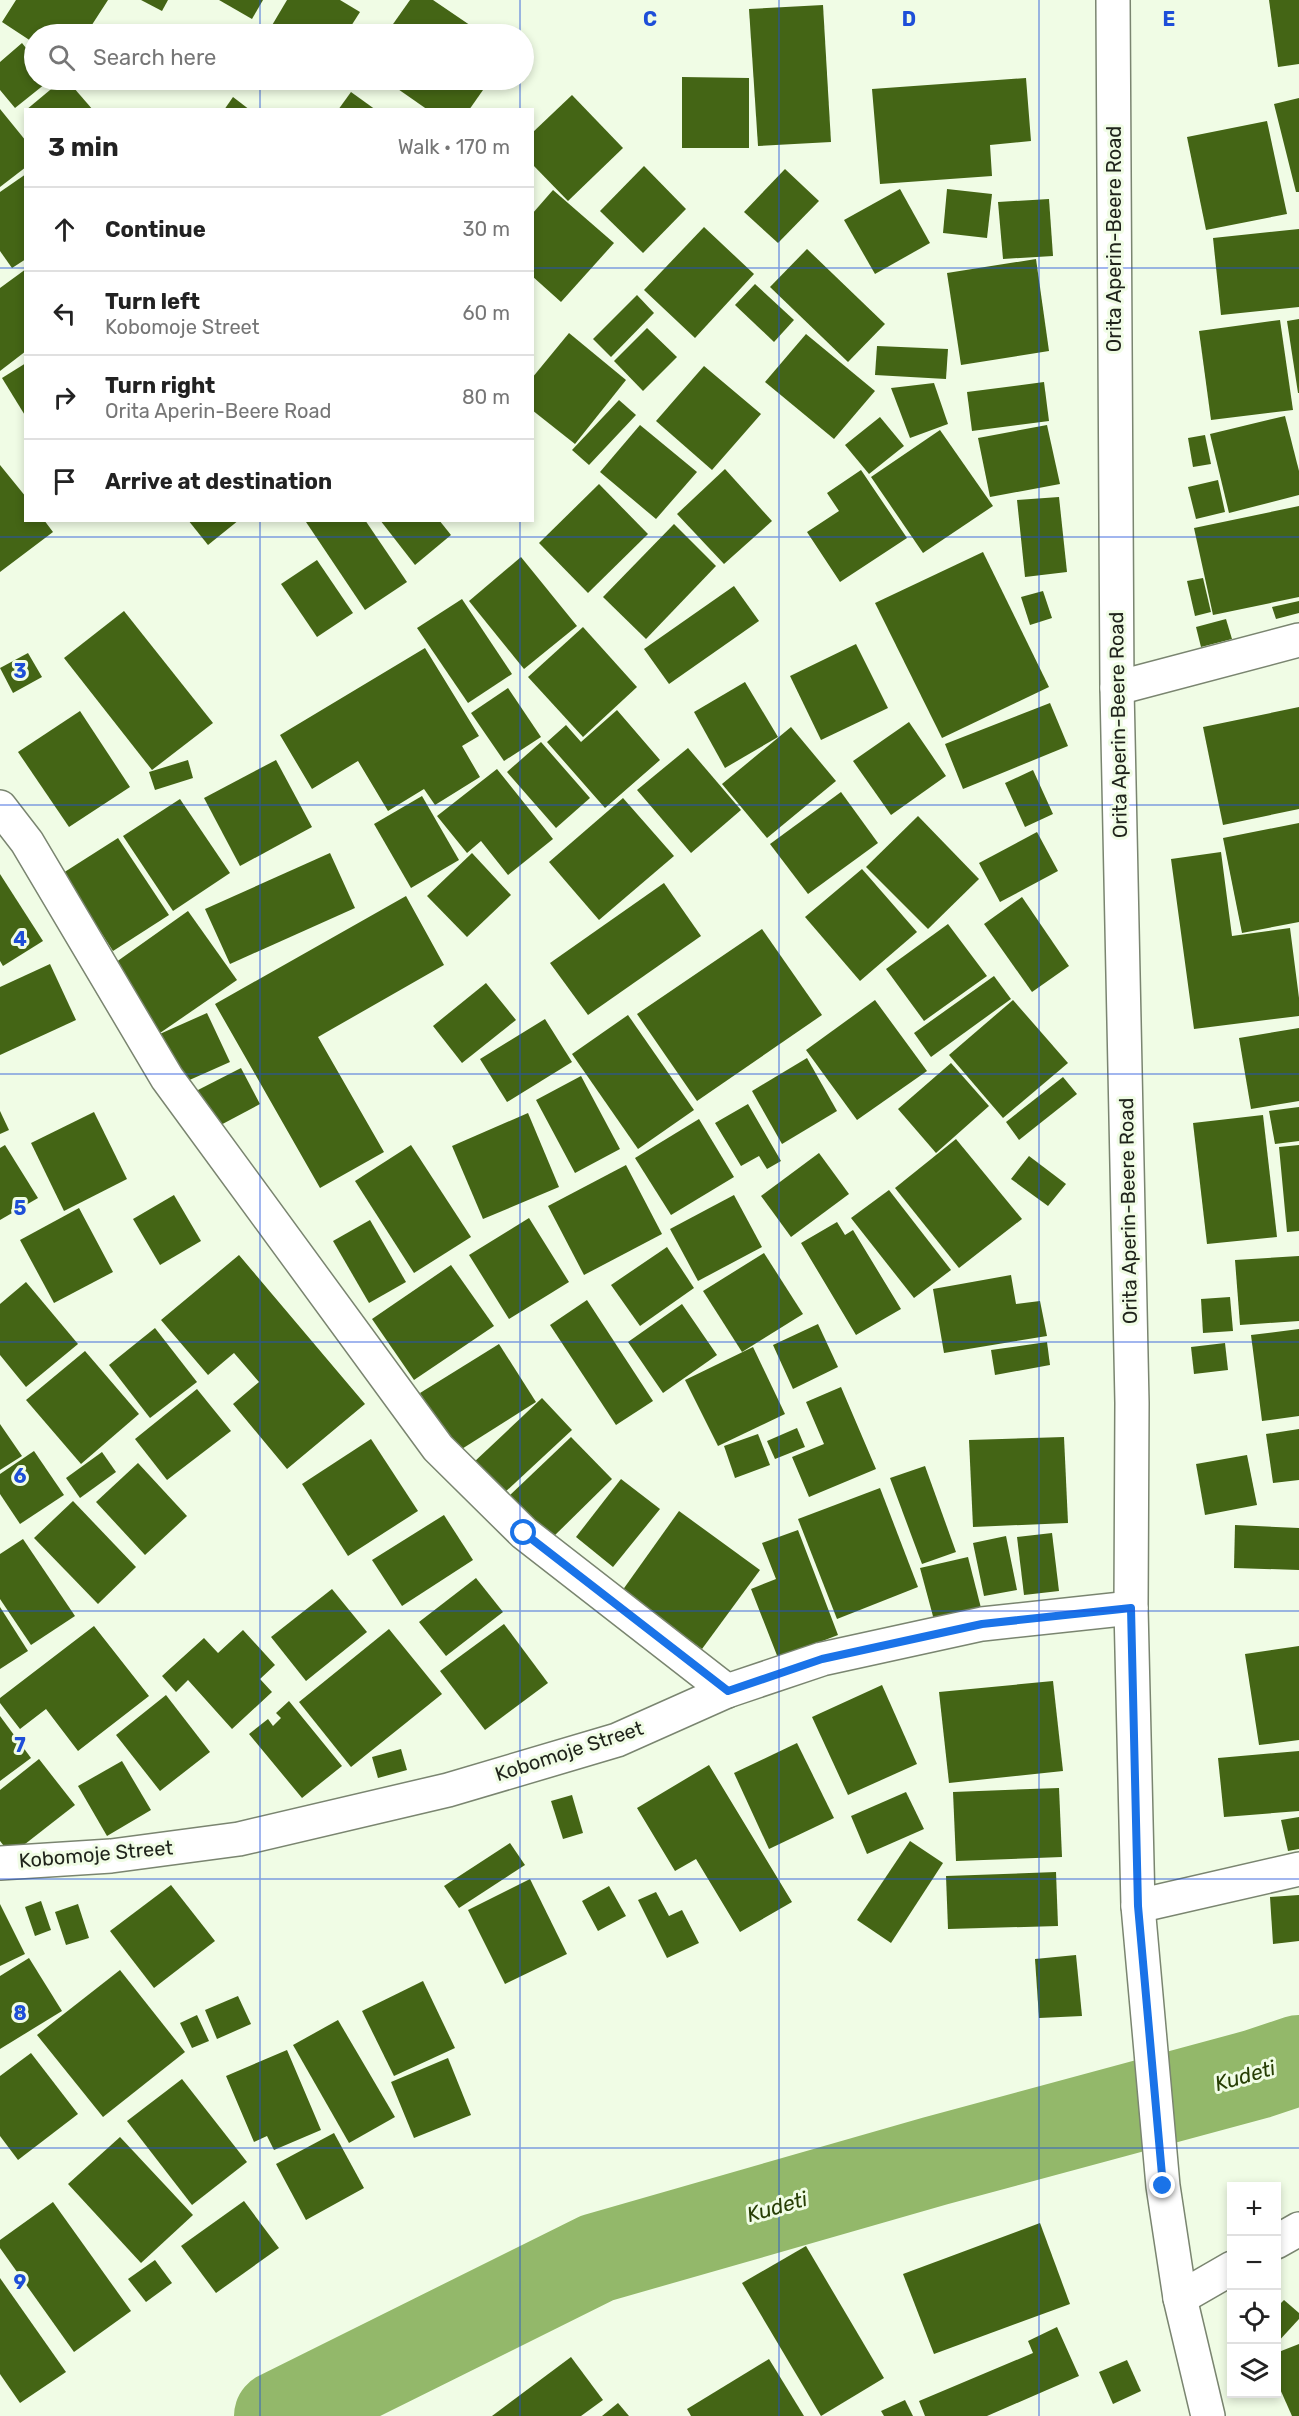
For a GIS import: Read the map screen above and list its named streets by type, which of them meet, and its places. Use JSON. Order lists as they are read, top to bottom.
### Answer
{
  "streets": {
    "street": ["Orita Aperin-Beere Road", "Kobomoje Street"]
  },
  "crossings": [
    ["Orita Aperin-Beere Road", "Kobomoje Street"]
  ],
  "water": ["Kudeti"],
  "page": {
    "search": "Search here",
    "heading": ["3 min", "Walk · 170 m"],
    "list": [
      ["Continue", "30 m"],
      ["Turn left", "Kobomoje Street", "60 m"],
      ["Turn right", "Orita Aperin-Beere Road", "80 m"],
      "Arrive at destination"
    ],
    "map_buttons": ["+", "−"]
  },
  "grid": {
    "columns": ["C", "D", "E"],
    "rows": [
      "3",
      "4",
      "5",
      "6",
      "7",
      "8",
      "9"
    ]
  }
}
